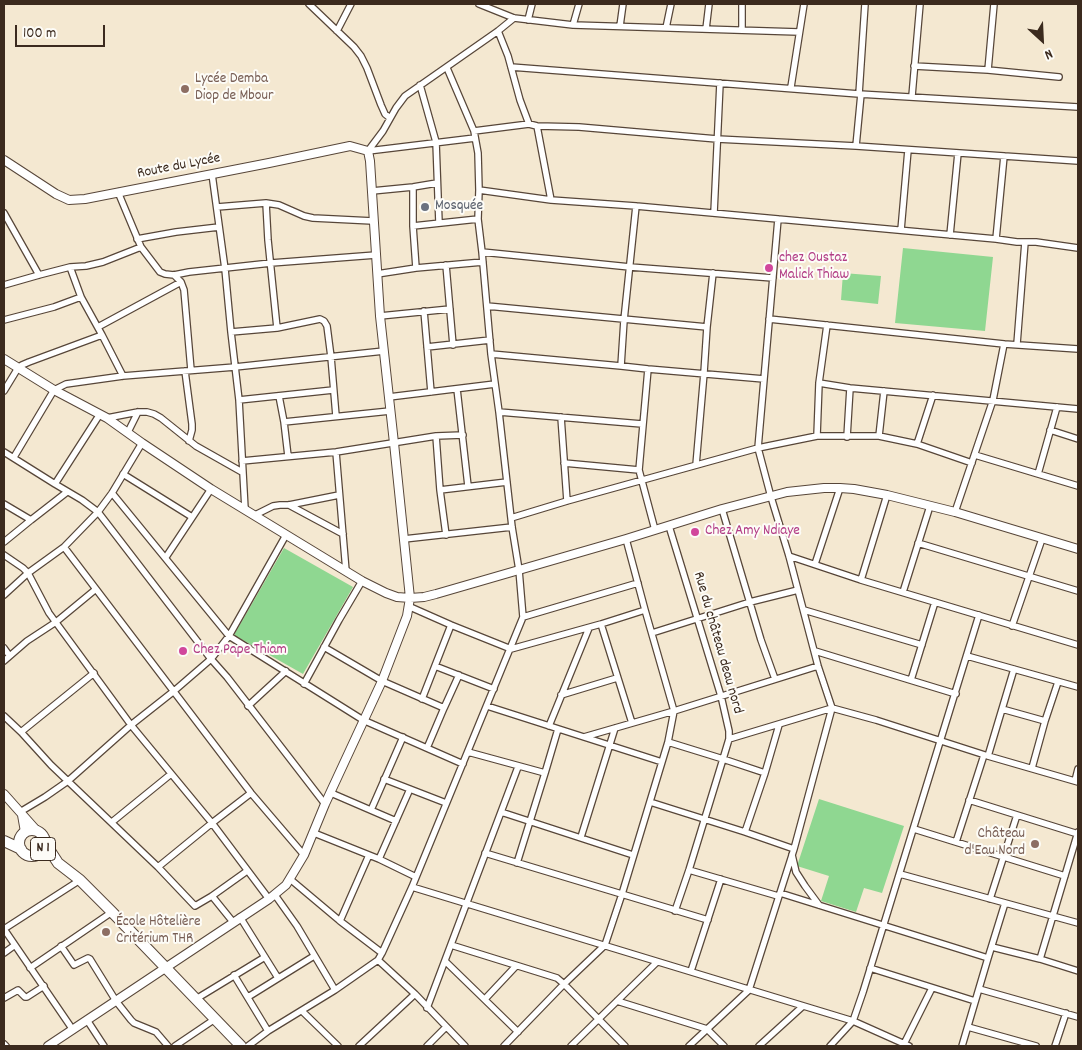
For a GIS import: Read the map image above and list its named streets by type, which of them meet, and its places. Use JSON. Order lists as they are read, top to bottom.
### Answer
{
  "streets": {
    "highway": ["N 1"],
    "main road": ["Route du Lycée"],
    "street": ["Rue du château deau nord"]
  },
  "places": [
    "Lycée Demba Diop de Mbour",
    "Mosquée",
    "chez Oustaz Malick Thiaw",
    "Chez Amy Ndiaye",
    "Chez Pape Thiam",
    "Château d'Eau Nord",
    "École Hôtelière Critérium THR"
  ],
  "scale_bar": "100 m",
  "north": "bottom right"
}
